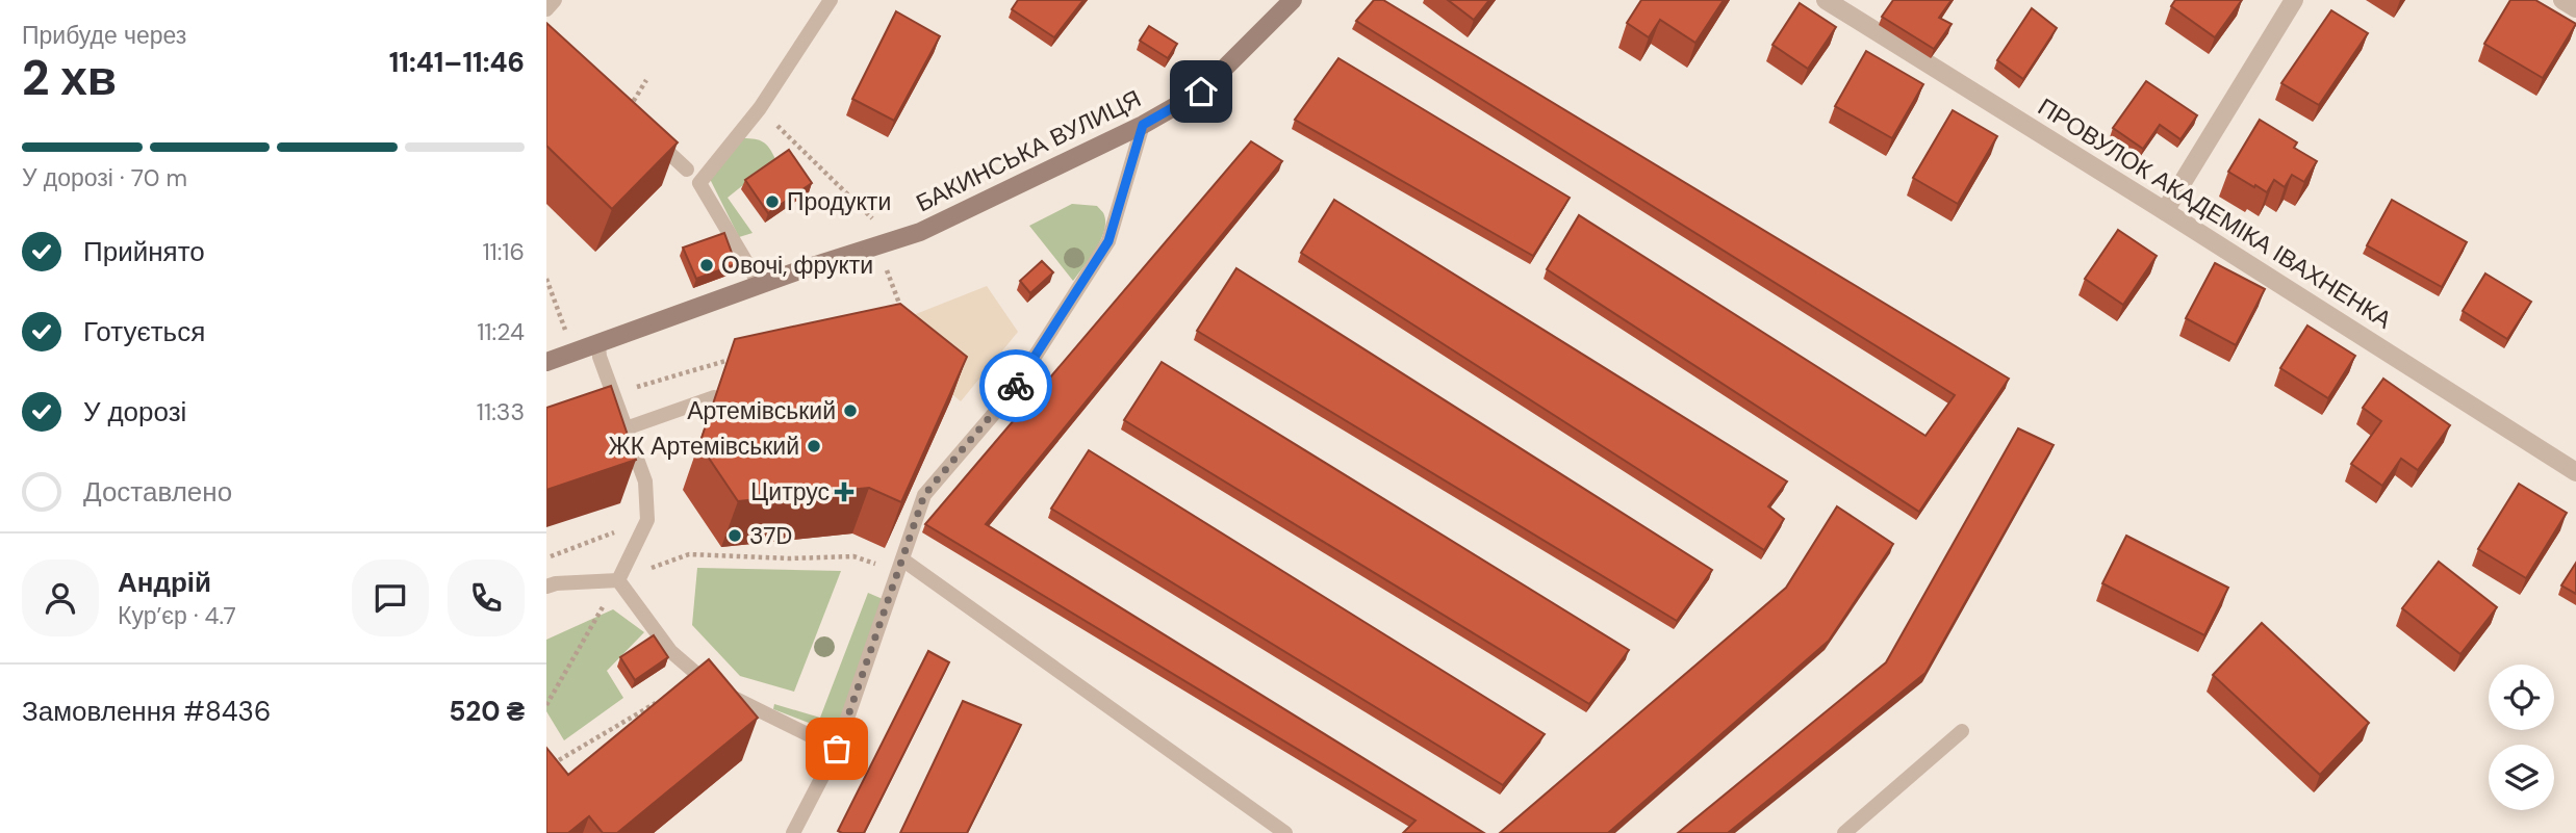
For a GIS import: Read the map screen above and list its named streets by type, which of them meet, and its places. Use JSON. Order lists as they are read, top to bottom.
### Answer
{
  "streets": {
    "street": ["БАКИНСЬКА ВУЛИЦЯ", "ПРОВУЛОК АКАДЕМІКА ІВАХНЕНКА"]
  },
  "places": {
    "other": [
      "Продукти",
      "Овочі, фрукти",
      "Артемівський",
      "ЖК Артемівський",
      "37D"
    ],
    "health": ["Цитрус"]
  },
  "page": {
    "heading": ["2 хв", "Прибуде через", "11:41–11:46"],
    "panel": [
      "Андрій",
      "Кур’єр · 4.7",
      "Замовлення #8436",
      "520 ₴"
    ],
    "bar": "У дорозі · 70 m",
    "list": [
      ["Прийнято", "11:16"],
      ["Готується", "11:24"],
      ["У дорозі", "11:33"],
      "Доставлено"
    ]
  }
}
